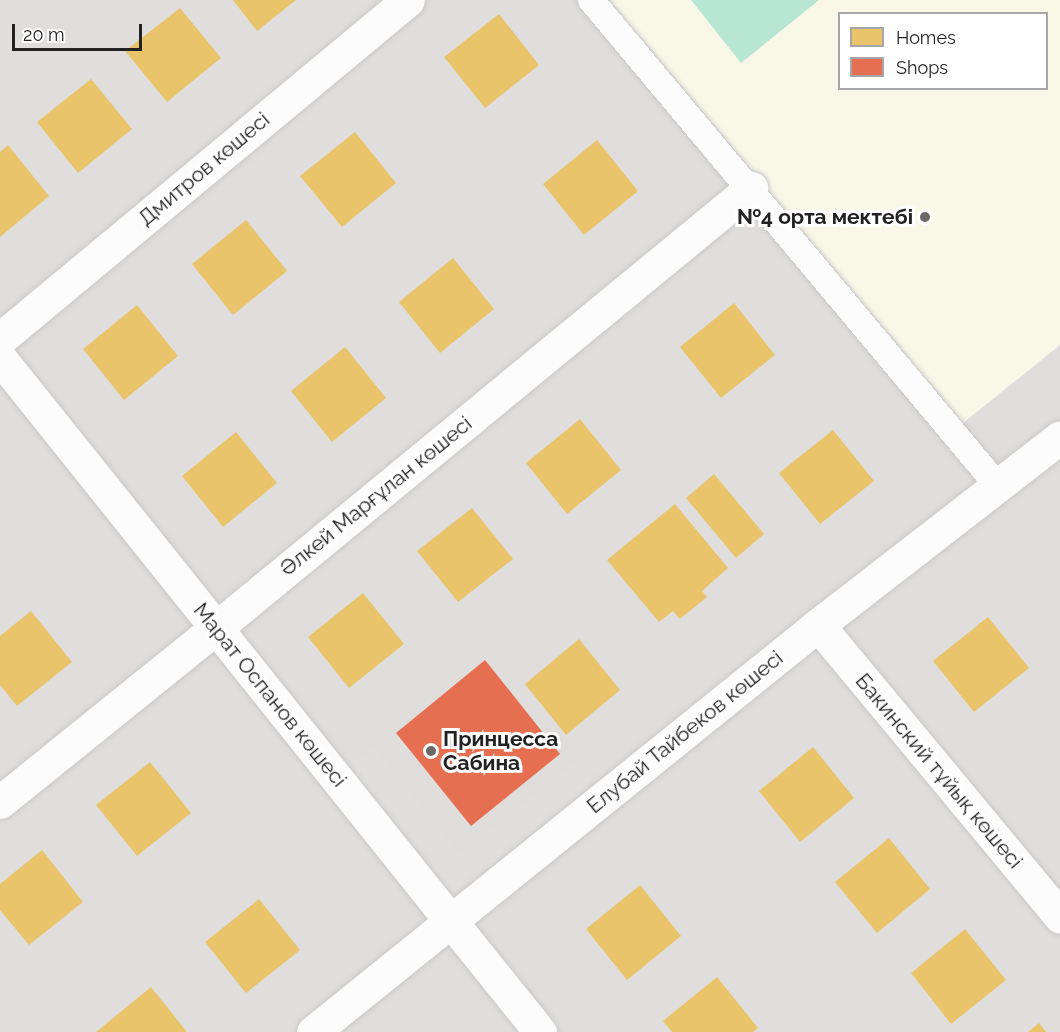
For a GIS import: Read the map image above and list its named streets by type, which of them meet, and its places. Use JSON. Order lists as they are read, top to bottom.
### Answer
{
  "streets": {
    "street": [
      "Дмитров көшесі",
      "Әлкей Марғұлан көшесі",
      "Марат Оспанов көшесі",
      "Елубай Тайбеков көшесі",
      "Бакинский тұйық көшесі"
    ]
  },
  "crossings": [
    ["Әлкей Марғұлан көшесі", "Марат Оспанов көшесі"],
    ["Марат Оспанов көшесі", "Елубай Тайбеков көшесі"],
    ["Елубай Тайбеков көшесі", "Бакинский тұйық көшесі"]
  ],
  "places": ["№4 орта мектебі", "Принцесса Сабина"],
  "legend": ["Homes", "Shops"],
  "scale_bar": "20 m"
}
